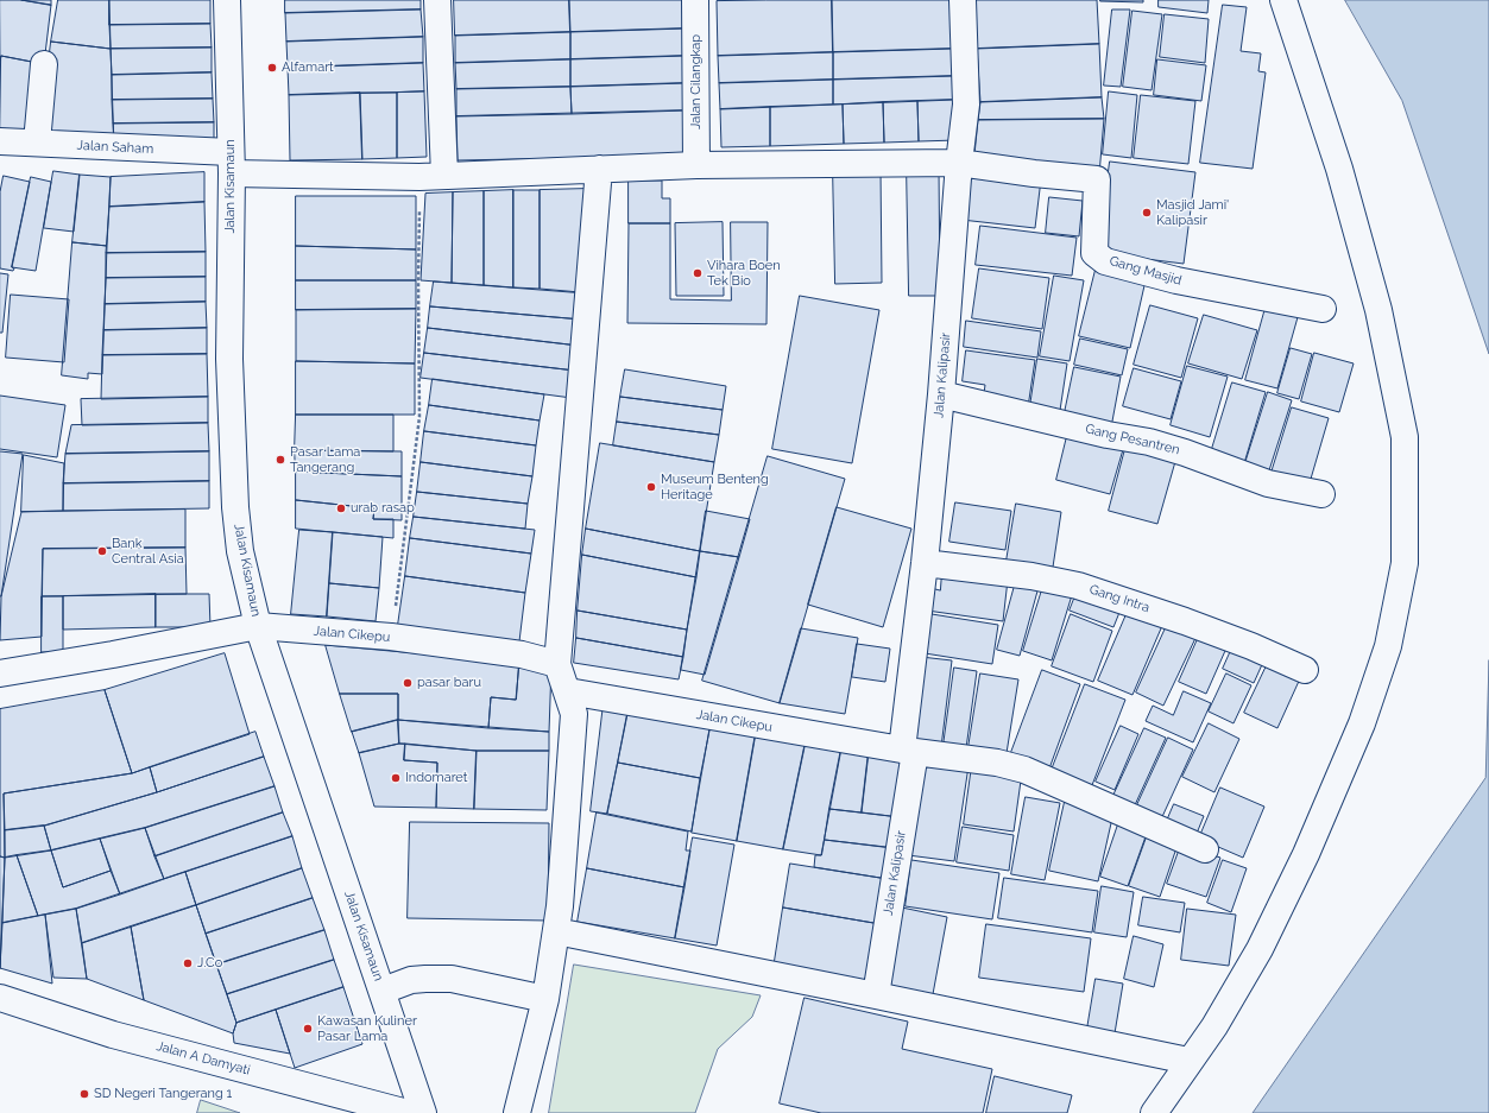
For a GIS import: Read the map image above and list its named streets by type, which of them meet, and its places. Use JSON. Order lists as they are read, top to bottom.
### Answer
{
  "streets": {
    "street": [
      "Jalan Cilangkap",
      "Jalan Saham",
      "Jalan Kisamaun",
      "Gang Masjid",
      "Jalan Kalipasir",
      "Gang Pesantren",
      "Gang Intra",
      "Jalan Cikepu",
      "Jalan A Damyati"
    ]
  },
  "crossings": [
    ["Jalan Cilangkap", "Jalan Saham"],
    ["Jalan Saham", "Jalan Kisamaun"],
    ["Jalan Saham", "Gang Masjid"],
    ["Jalan Saham", "Jalan Kalipasir"],
    ["Jalan Kisamaun", "Jalan Cikepu"],
    ["Gang Masjid", "Jalan Kalipasir"],
    ["Jalan Kalipasir", "Gang Pesantren"],
    ["Jalan Kalipasir", "Gang Intra"],
    ["Jalan Kalipasir", "Jalan Cikepu"]
  ],
  "places": [
    "Alfamart",
    "Masjid Jami' Kalipasir",
    "Vihara Boen Tek Bio",
    "Pasar Lama Tangerang",
    "Museum Benteng Heritage",
    "urab rasap",
    "Bank Central Asia",
    "pasar baru",
    "Indomaret",
    "J.Co",
    "Kawasan Kuliner Pasar Lama",
    "SD Negeri Tangerang 1"
  ]
}
